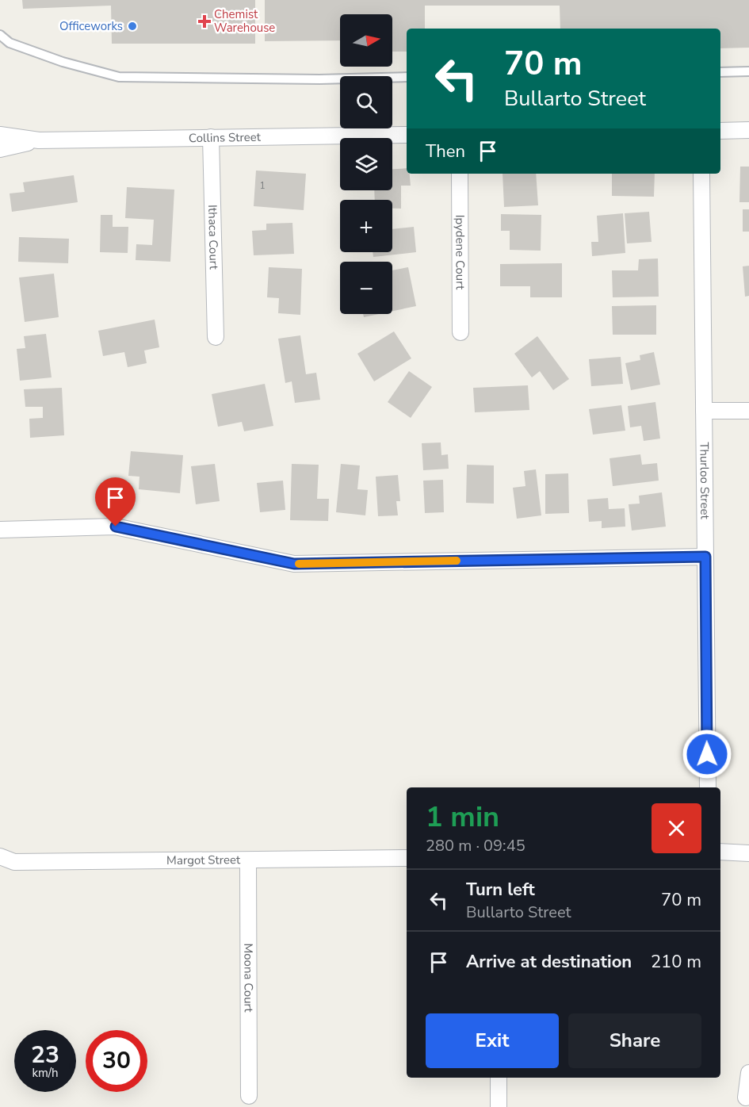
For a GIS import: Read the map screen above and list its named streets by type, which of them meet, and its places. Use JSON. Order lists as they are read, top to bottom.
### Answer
{
  "streets": {
    "street": [
      "Collins Street",
      "Ithaca Court",
      "Ipydene Court",
      "Thurloo Street",
      "Margot Street",
      "Moona Court"
    ]
  },
  "crossings": [
    ["Collins Street", "Ithaca Court"],
    ["Margot Street", "Moona Court"]
  ],
  "places": {
    "health": ["Chemist Warehouse"],
    "other": ["Officeworks"]
  },
  "house_numbers": ["1"],
  "north": "right",
  "page": {
    "map_buttons": ["+", "−"],
    "turn": ["70 m", "Bullarto Street"],
    "then": "Then",
    "heading": ["1 min", "280 m · 09:45"],
    "list": [
      {
        "name": "Turn left",
        "note": "Bullarto Street",
        "value": "70 m"
      },
      {
        "name": "Arrive at destination",
        "value": "210 m"
      }
    ],
    "buttons": ["Exit", "Share"],
    "speed": "23 km/h",
    "limit": "30"
  }
}
